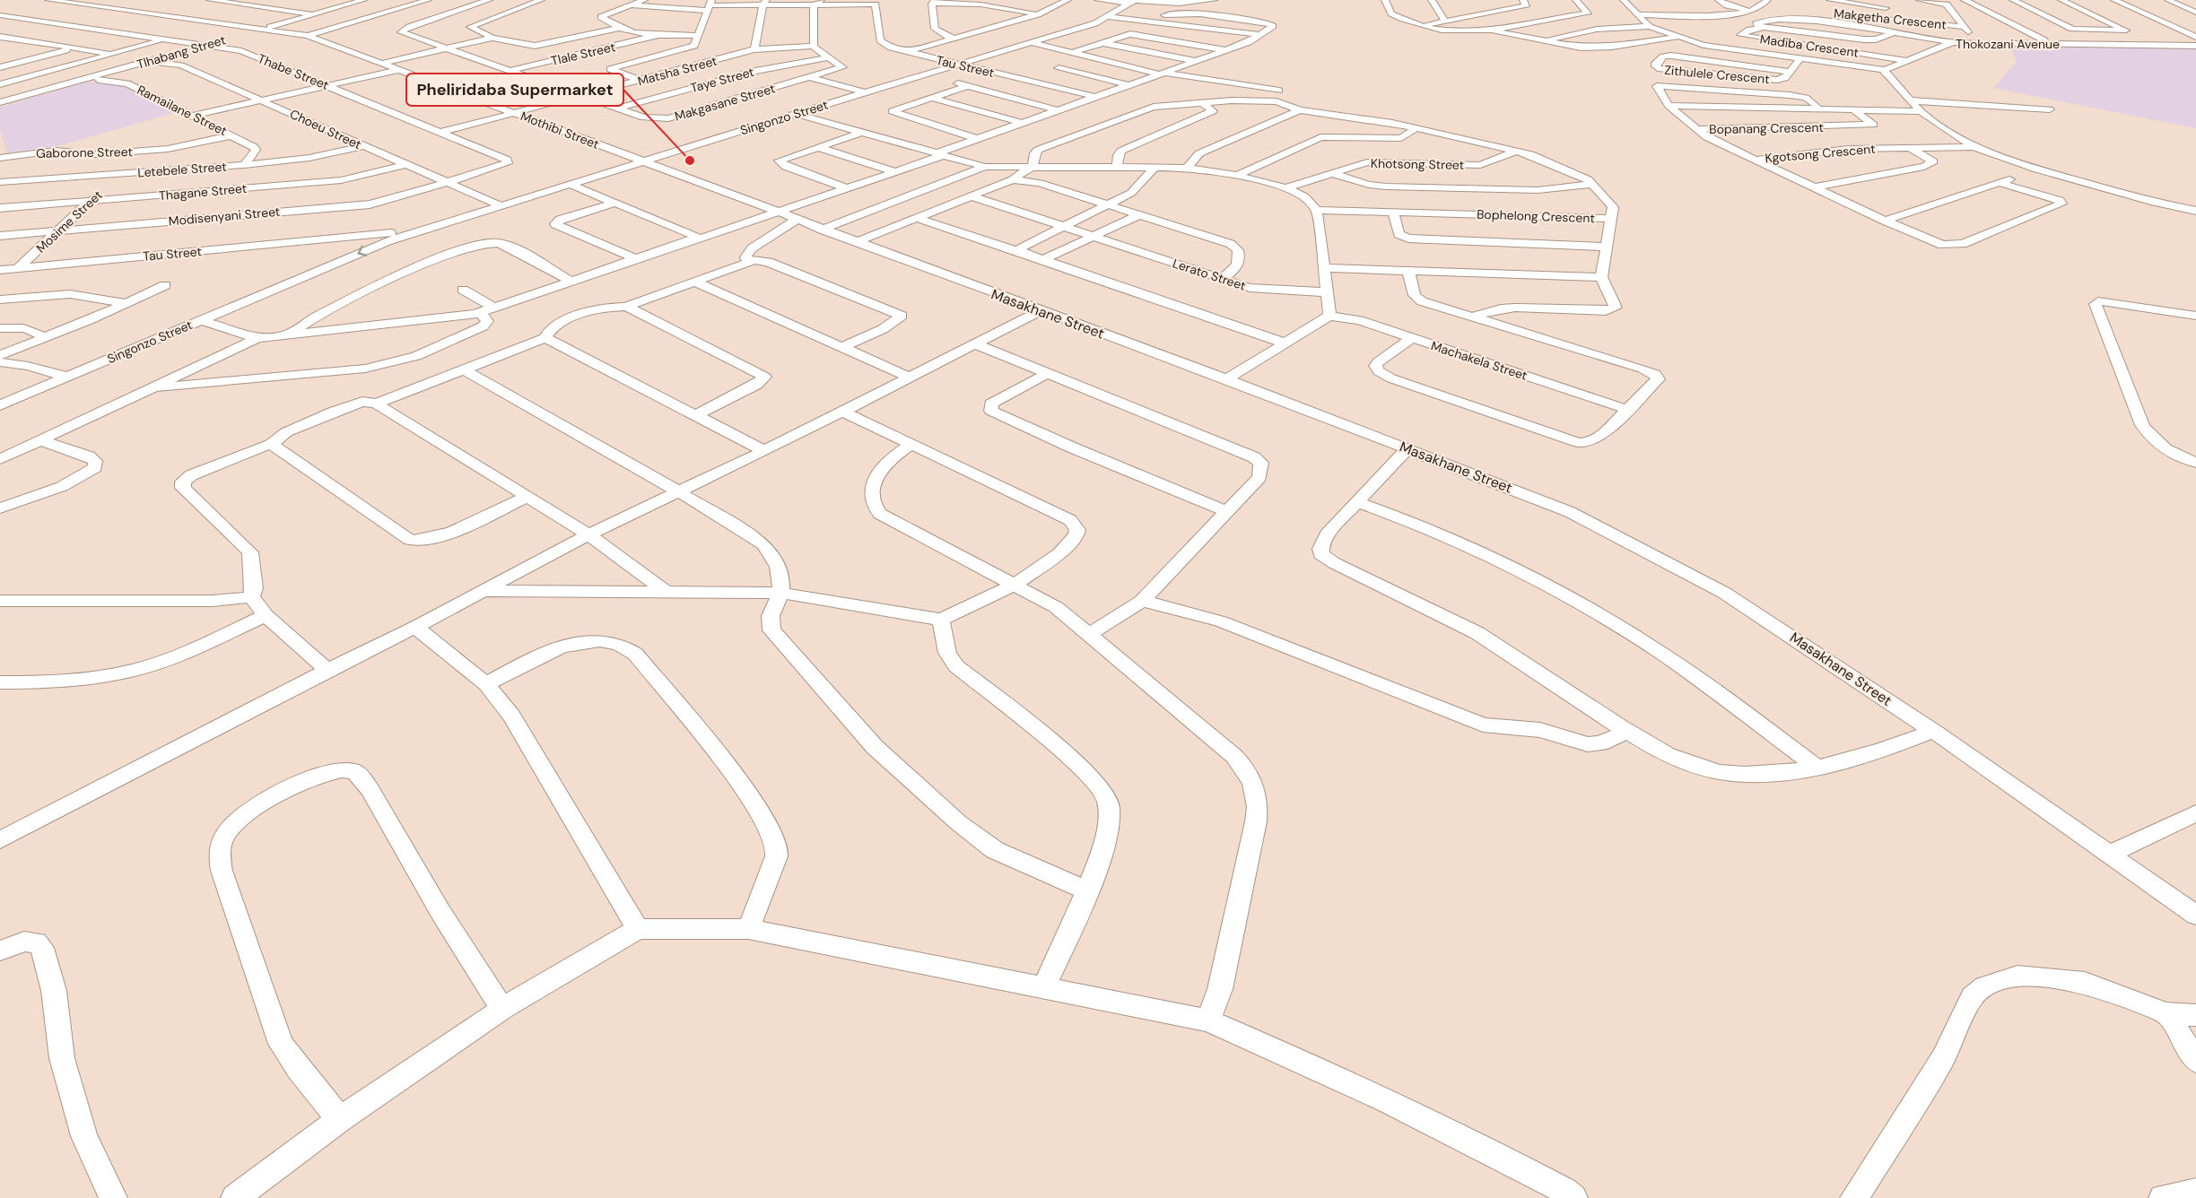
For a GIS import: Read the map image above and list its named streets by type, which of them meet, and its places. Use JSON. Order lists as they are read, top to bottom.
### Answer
{
  "streets": {
    "street": [
      "Makgetha Crescent",
      "Thokozani Avenue",
      "Madiba Crescent",
      "Tlhabang Street",
      "Tlale Street",
      "Tau Street",
      "Matsha Street",
      "Thabe Street",
      "Zithulele Crescent",
      "Taye Street",
      "Makgasane Street",
      "Ramailane Street",
      "Singonzo Street",
      "Bopanang Crescent",
      "Choeu Street",
      "Mothibi Street",
      "Gaborone Street",
      "Kgotsong Crescent",
      "Khotsong Street",
      "Letebele Street",
      "Thagane Street",
      "Modisenyani Street",
      "Bophelong Crescent",
      "Mosime Street",
      "Lerato Street",
      "Masakhane Street",
      "Machakela Street"
    ]
  },
  "crossings": [
    ["Thokozani Avenue", "Madiba Crescent"],
    ["Tlhabang Street", "Thabe Street"],
    ["Tlhabang Street", "Ramailane Street"],
    ["Tlhabang Street", "Choeu Street"],
    ["Tlhabang Street", "Mothibi Street"],
    ["Tlale Street", "Makgasane Street"],
    ["Tau Street", "Singonzo Street"],
    ["Tau Street", "Mosime Street"],
    ["Matsha Street", "Thabe Street"],
    ["Matsha Street", "Makgasane Street"],
    ["Matsha Street", "Mothibi Street"],
    ["Thabe Street", "Choeu Street"],
    ["Thabe Street", "Modisenyani Street"],
    ["Taye Street", "Makgasane Street"],
    ["Ramailane Street", "Gaborone Street"],
    ["Ramailane Street", "Letebele Street"],
    ["Singonzo Street", "Choeu Street"],
    ["Singonzo Street", "Mothibi Street"],
    ["Singonzo Street", "Masakhane Street"],
    ["Choeu Street", "Letebele Street"],
    ["Choeu Street", "Thagane Street"],
    ["Choeu Street", "Modisenyani Street"],
    ["Mothibi Street", "Masakhane Street"],
    ["Khotsong Street", "Bophelong Crescent"],
    ["Letebele Street", "Mosime Street"],
    ["Thagane Street", "Mosime Street"],
    ["Modisenyani Street", "Mosime Street"]
  ],
  "places": ["Pheliridaba Supermarket"]
}
